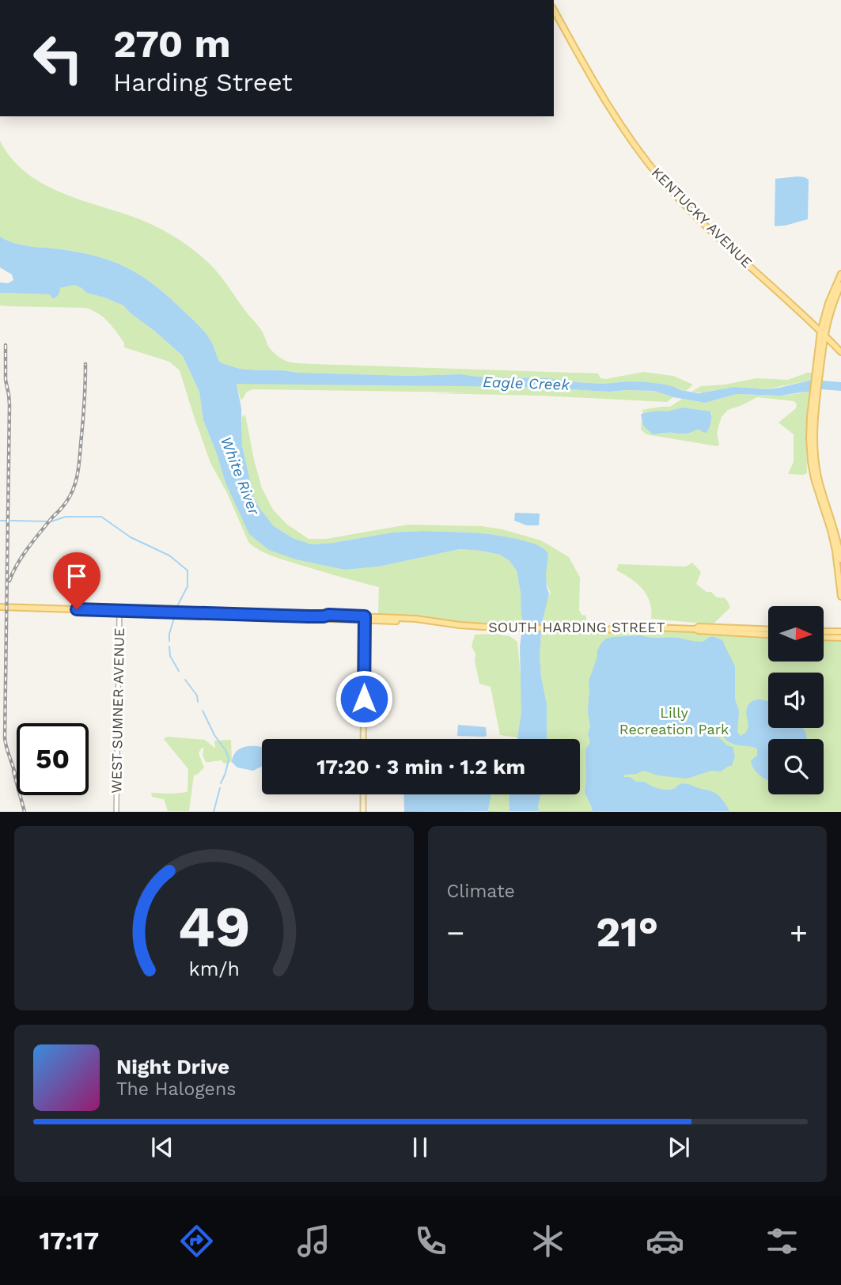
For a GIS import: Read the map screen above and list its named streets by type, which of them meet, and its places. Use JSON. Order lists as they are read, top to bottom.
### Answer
{
  "streets": {
    "main road": ["KENTUCKY AVENUE", "SOUTH HARDING STREET"],
    "street": ["WEST SUMNER AVENUE"]
  },
  "crossings": [
    ["SOUTH HARDING STREET", "WEST SUMNER AVENUE"]
  ],
  "water": ["Eagle Creek", "White River"],
  "parks": ["Lilly Recreation Park"],
  "north": "right",
  "page": {
    "turn": ["270 m", "Harding Street"],
    "limit": "50",
    "trip": "17:20 · 3 min · 1.2 km",
    "tile": "Climate",
    "heat": ["−", "21°", "+"],
    "song": ["Night Drive", "The Halogens"],
    "tabs": "17:17",
    "gauge": ["49", "km/h"]
  }
}
